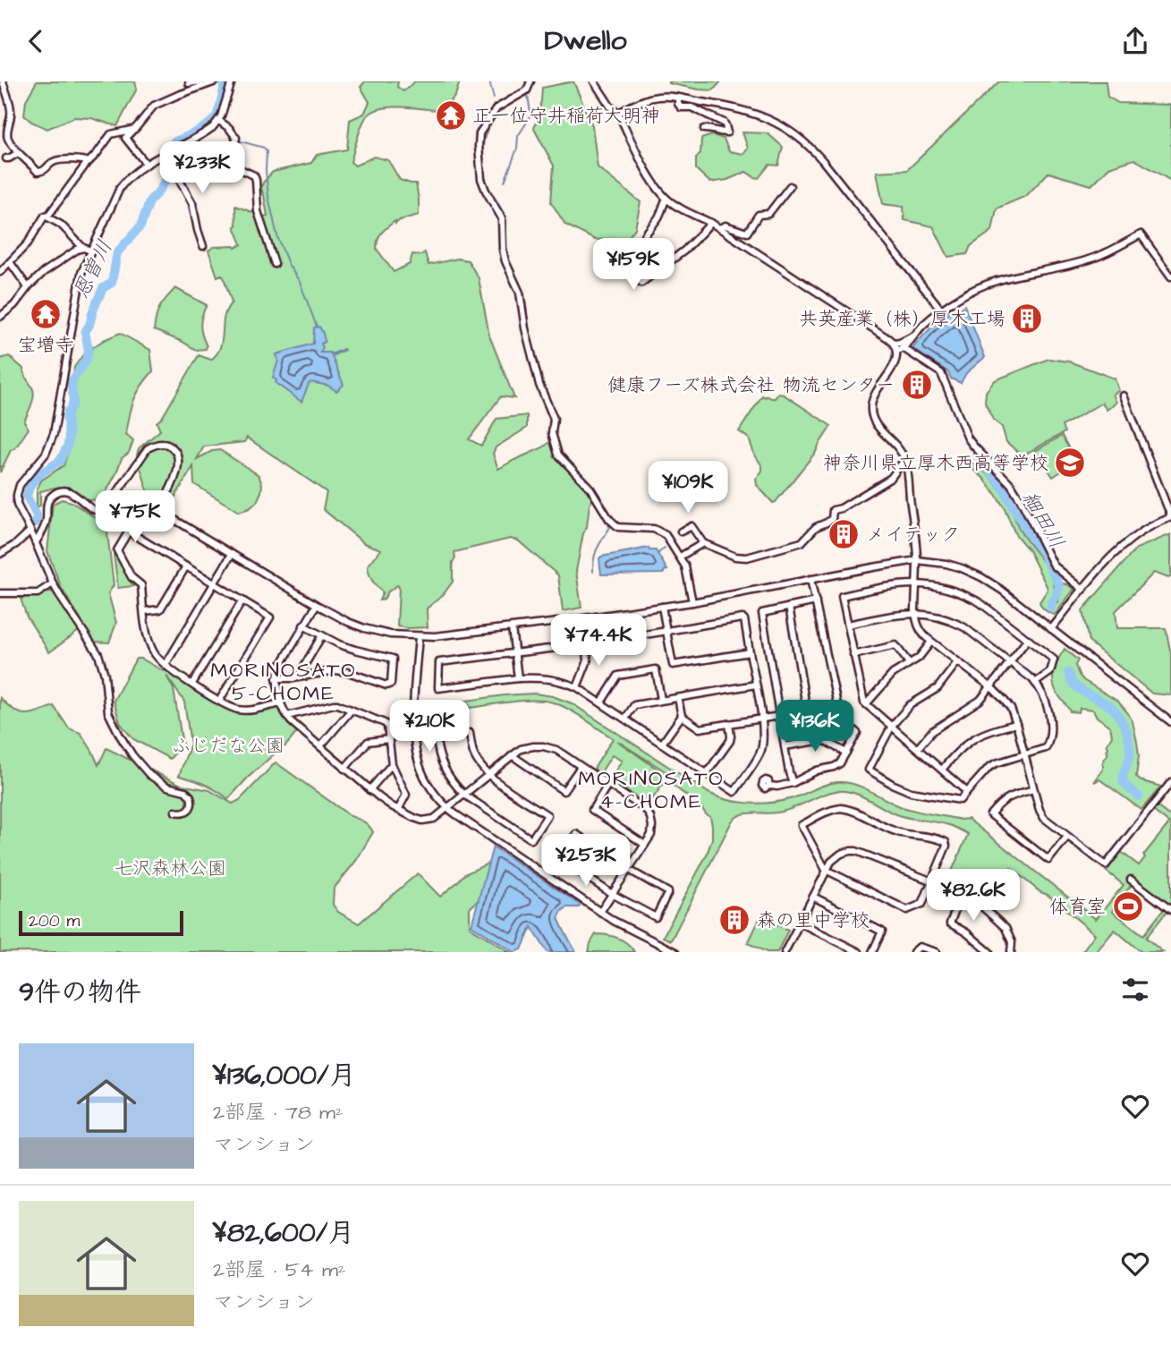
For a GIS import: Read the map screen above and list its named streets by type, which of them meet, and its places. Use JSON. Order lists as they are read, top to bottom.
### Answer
{
  "districts": ["MORINOSATO 5-CHOME", "MORINOSATO 4-CHOME"],
  "water": ["恩曽川", "細田川"],
  "parks": ["ふじだな公園", "七沢森林公園"],
  "places": {
    "temple": ["正一位守井稲荷大明神", "宝増寺"],
    "building": [
      "共英産業（株）厚木工場",
      "健康フーズ株式会社 物流センター",
      "メイテック",
      "森の里中学校"
    ],
    "school or university": ["神奈川県立厚木西高等学校"],
    "sports": ["体育室"]
  },
  "scale_bar": "200 m",
  "page": {
    "header": "Dwello",
    "price": [
      "¥233K",
      "¥159K",
      "¥109K",
      "¥75K",
      "¥74.4K",
      "¥210K",
      "¥136K",
      "¥253K",
      "¥82.6K"
    ],
    "scale": "200 m",
    "heading": "9件の物件",
    "list": [
      {
        "name": "¥136,000/月",
        "note": "2部屋 · 78 m² · マンション"
      },
      {
        "name": "¥82,600/月",
        "note": "2部屋 · 54 m² · マンション"
      }
    ]
  }
}
